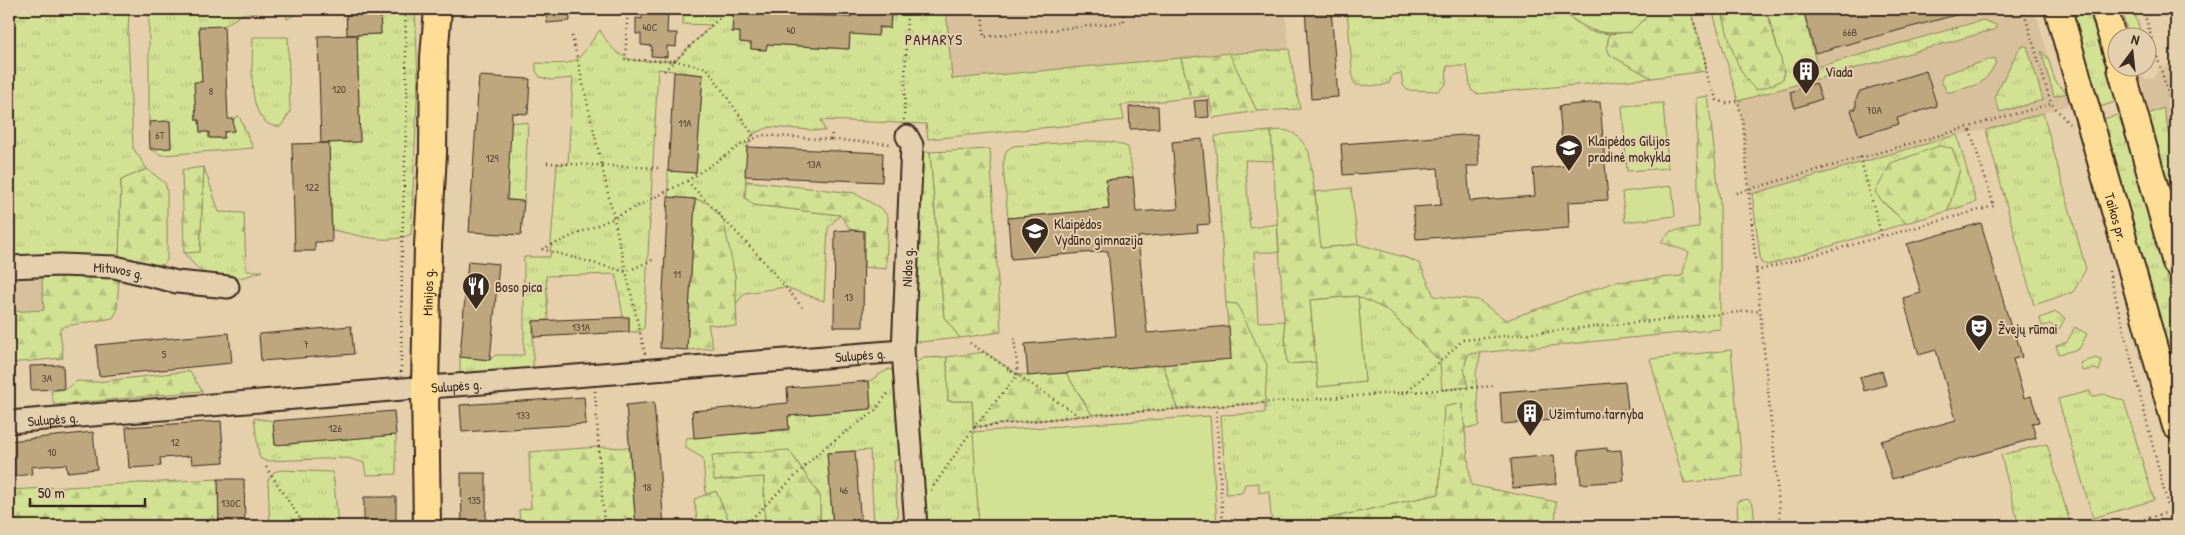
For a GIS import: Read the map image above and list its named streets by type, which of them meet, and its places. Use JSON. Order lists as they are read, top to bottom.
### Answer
{
  "streets": {
    "main road": ["Taikos pr.", "Minijos g."],
    "street": ["Nidos g.", "Mituvos g.", "Sulupės g."]
  },
  "crossings": [
    ["Nidos g.", "Sulupės g."],
    ["Minijos g.", "Sulupės g."]
  ],
  "districts": ["PAMARYS"],
  "places": {
    "building": ["Viada", "Užimtumo tarnyba"],
    "school or university": ["Klaipėdos Gilijos pradinė mokykla", "Klaipėdos Vydūno gimnazija"],
    "restaurant": ["Boso pica"],
    "theatre": ["Žvejų rūmai"]
  },
  "house_numbers": [
    "40C",
    "40",
    "66B",
    "120",
    "8",
    "70A",
    "11A",
    "6T",
    "129",
    "13A",
    "122",
    "11",
    "13",
    "131A",
    "7",
    "5",
    "3A",
    "133",
    "126",
    "12",
    "10",
    "18",
    "46",
    "135",
    "130C"
  ],
  "scale_bar": "50 m",
  "north": "top"
}
